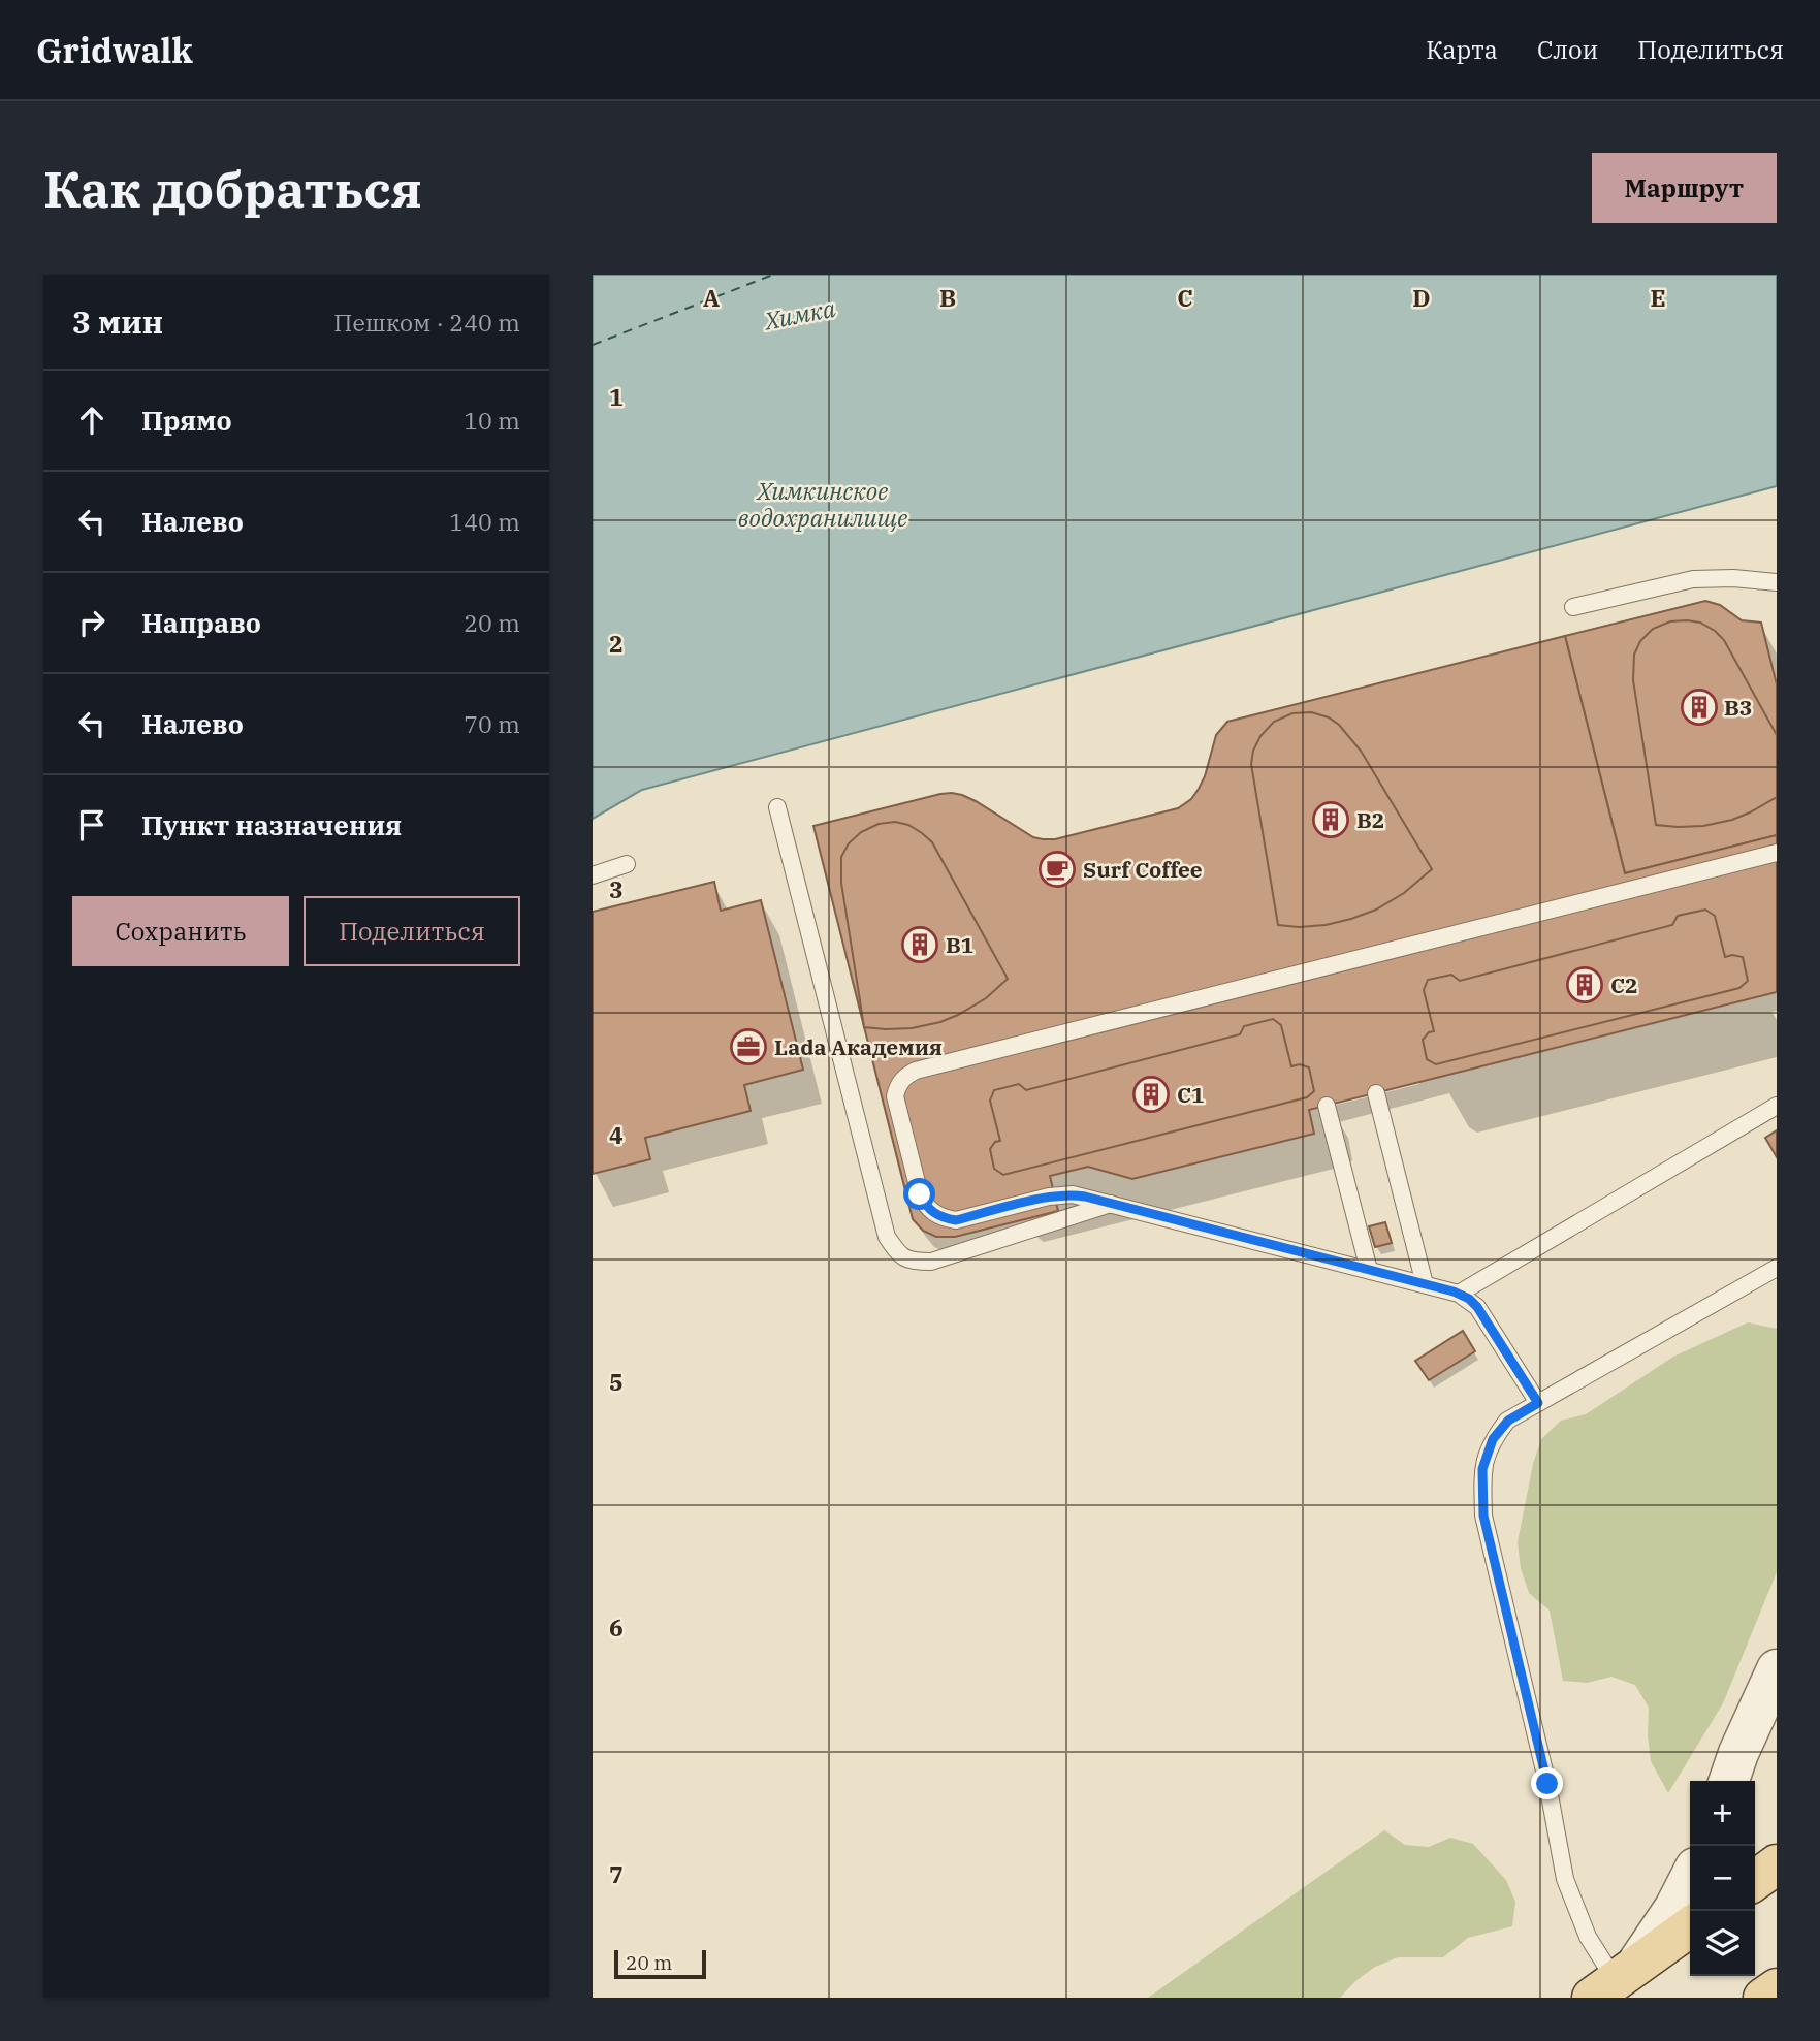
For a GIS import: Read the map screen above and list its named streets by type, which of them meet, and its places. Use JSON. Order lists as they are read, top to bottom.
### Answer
{
  "water": ["Химка", "Химкинское водохранилище"],
  "places": {
    "building": [
      "B3",
      "B2",
      "B1",
      "C2",
      "C1"
    ],
    "cafe": ["Surf Coffee"],
    "office": ["Lada Академия"]
  },
  "scale_bar": "20 m",
  "page": {
    "header": "Gridwalk",
    "nav": ["Карта", "Слои", "Поделиться"],
    "buttons": [
      "Маршрут",
      ["Сохранить", "Поделиться"]
    ],
    "title": "Как добраться",
    "heading": ["3 мин", "Пешком · 240 m"],
    "list": [
      ["Прямо", "10 m"],
      ["Налево", "140 m"],
      ["Направо", "20 m"],
      ["Налево", "70 m"],
      "Пункт назначения"
    ],
    "map_buttons": ["+", "−"],
    "scale": "20 m"
  },
  "grid": {
    "columns": [
      "A",
      "B",
      "C",
      "D",
      "E"
    ],
    "rows": [
      "1",
      "2",
      "3",
      "4",
      "5",
      "6",
      "7"
    ]
  }
}
